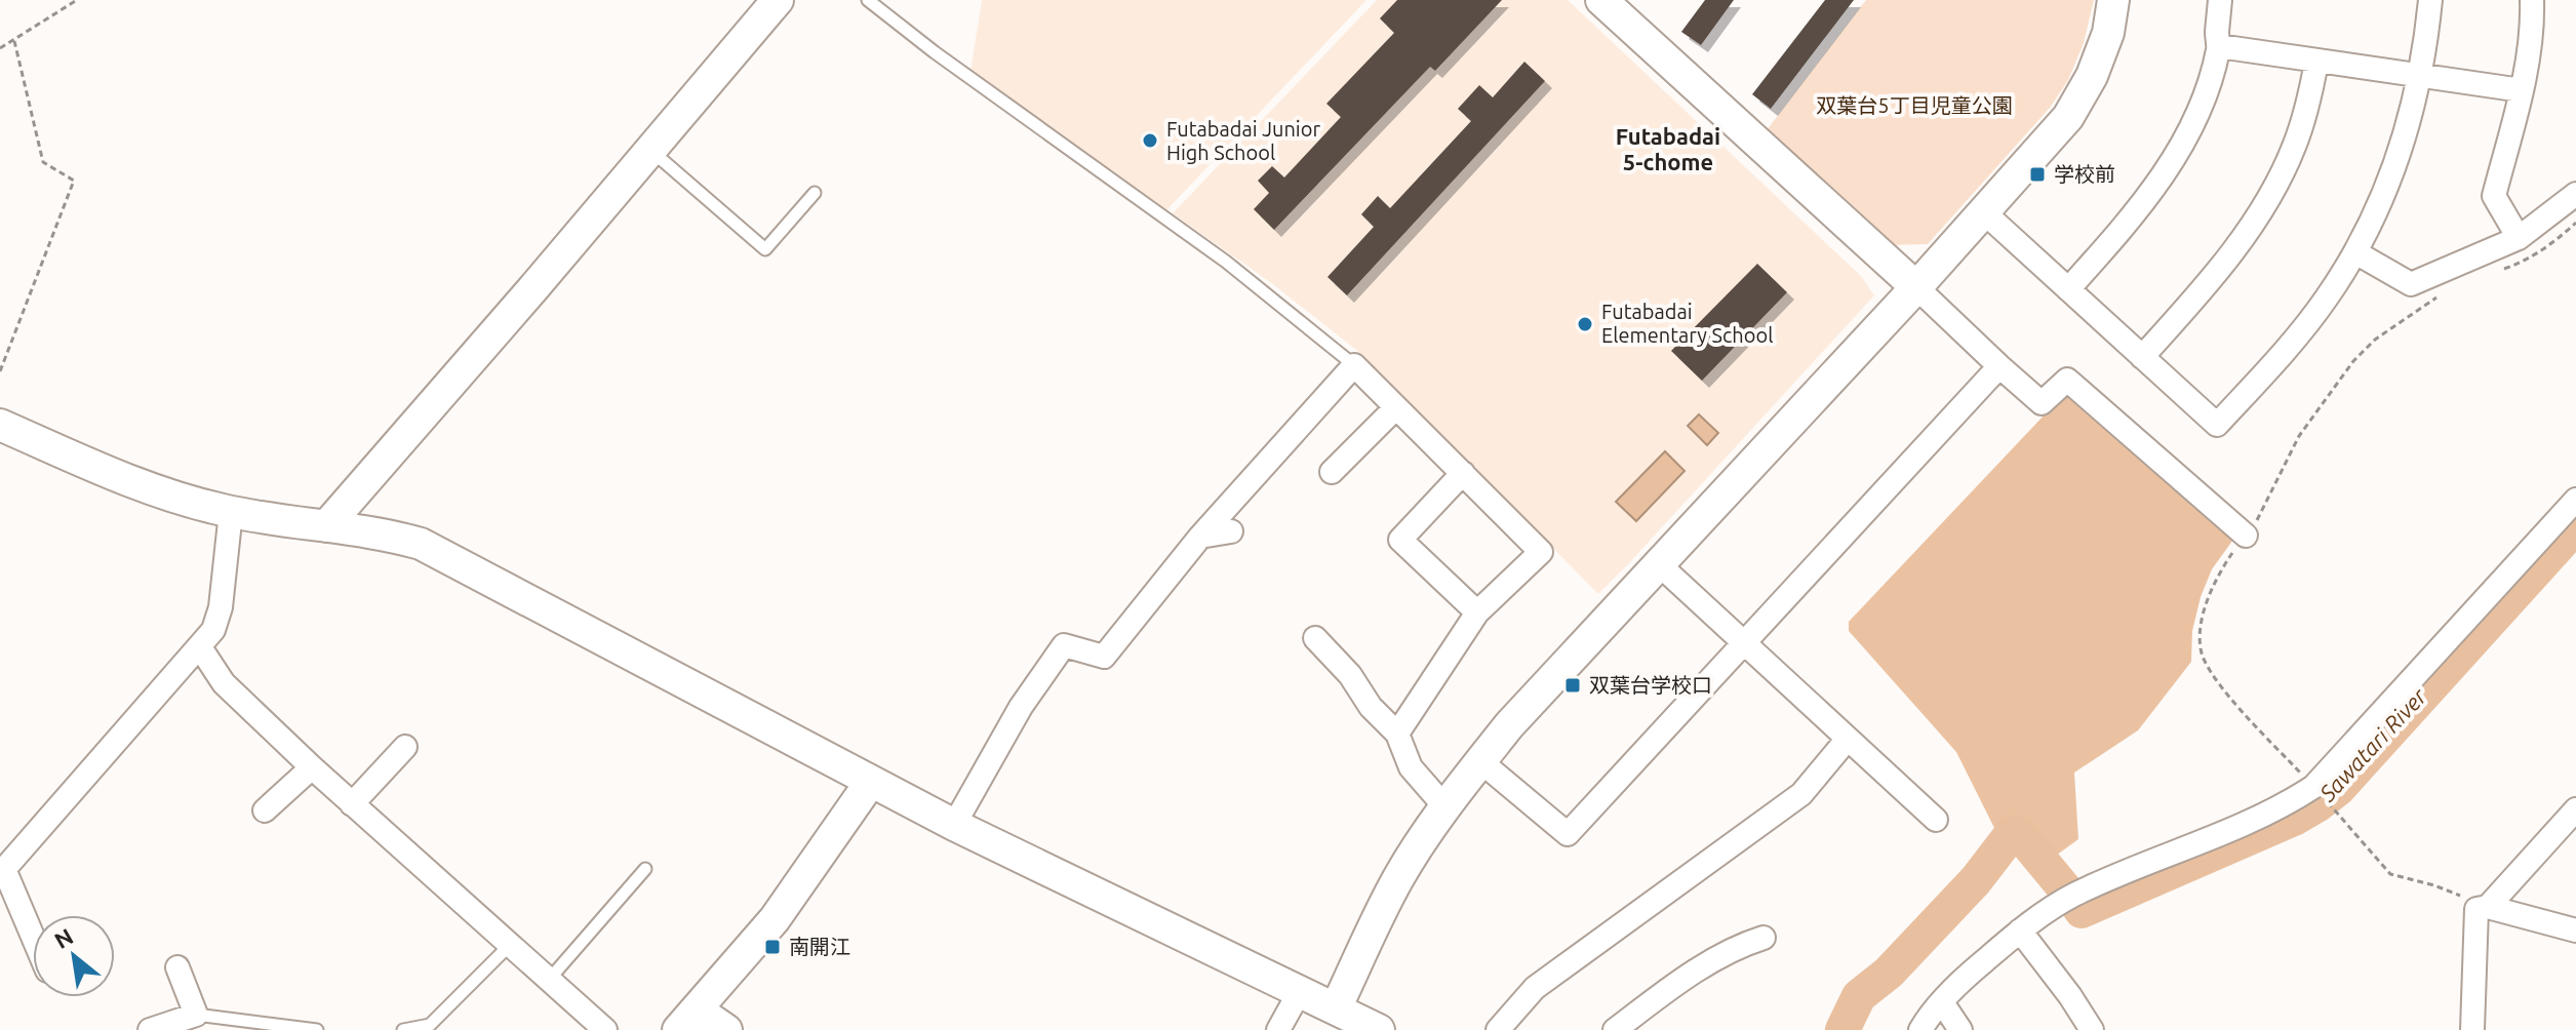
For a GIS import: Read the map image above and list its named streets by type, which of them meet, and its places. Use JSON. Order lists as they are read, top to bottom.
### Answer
{
  "districts": ["Futabadai 5-chome"],
  "water": ["Sawatari River"],
  "parks": ["双葉台5丁目児童公園"],
  "places": {
    "other": ["Futabadai Junior High School", "Futabadai Elementary School"],
    "transit": ["学校前", "双葉台学校口", "南開江"]
  },
  "north": "top left"
}
